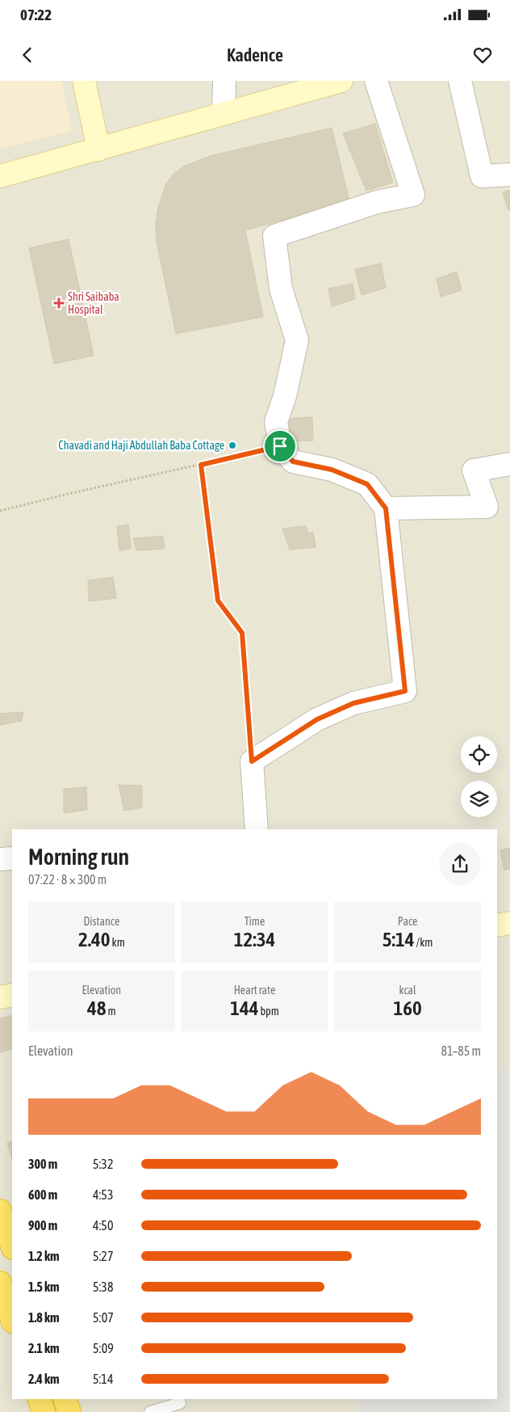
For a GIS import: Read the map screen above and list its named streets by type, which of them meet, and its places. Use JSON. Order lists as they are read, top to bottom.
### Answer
{
  "places": {
    "health": ["Shri Saibaba Hospital"],
    "other": ["Chavadi and Haji Abdullah Baba Cottage"]
  },
  "page": {
    "status": "07:22",
    "header": "Kadence",
    "heading": ["Morning run", "07:22 · 8 × 300 m"],
    "stats": [
      ["Distance", "2.40 km"],
      ["Time", "12:34"],
      ["Pace", "5:14 /km"],
      ["Elevation", "48 m"],
      ["Heart rate", "144 bpm"],
      ["kcal", "160"]
    ],
    "chart": ["Elevation", "81–85 m"],
    "list": [
      {
        "name": "300 m",
        "note": "5:32"
      },
      {
        "name": "600 m",
        "note": "4:53"
      },
      {
        "name": "900 m",
        "note": "4:50"
      },
      {
        "name": "1.2 km",
        "note": "5:27"
      },
      {
        "name": "1.5 km",
        "note": "5:38"
      },
      {
        "name": "1.8 km",
        "note": "5:07"
      },
      {
        "name": "2.1 km",
        "note": "5:09"
      },
      {
        "name": "2.4 km",
        "note": "5:14"
      }
    ]
  }
}
